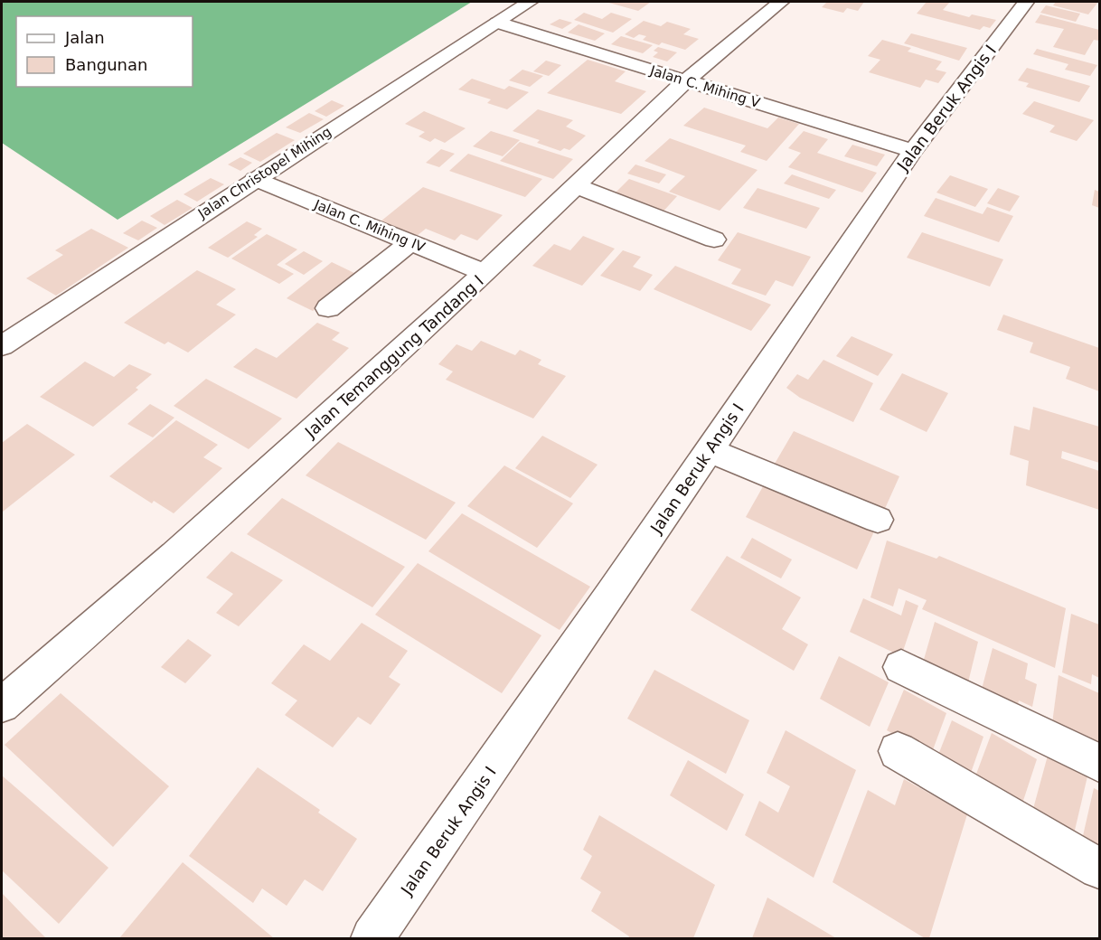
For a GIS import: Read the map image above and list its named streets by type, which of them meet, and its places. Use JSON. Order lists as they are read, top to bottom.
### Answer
{
  "streets": {
    "street": [
      "Jalan C. Mihing V",
      "Jalan Beruk Angis I",
      "Jalan Christopel Mihing",
      "Jalan C. Mihing IV",
      "Jalan Temanggung Tandang I"
    ]
  },
  "crossings": [
    ["Jalan C. Mihing V", "Jalan Beruk Angis I"],
    ["Jalan C. Mihing V", "Jalan Christopel Mihing"],
    ["Jalan C. Mihing V", "Jalan Temanggung Tandang I"],
    ["Jalan Christopel Mihing", "Jalan C. Mihing IV"],
    ["Jalan C. Mihing IV", "Jalan Temanggung Tandang I"]
  ],
  "legend": ["Jalan", "Bangunan"]
}
